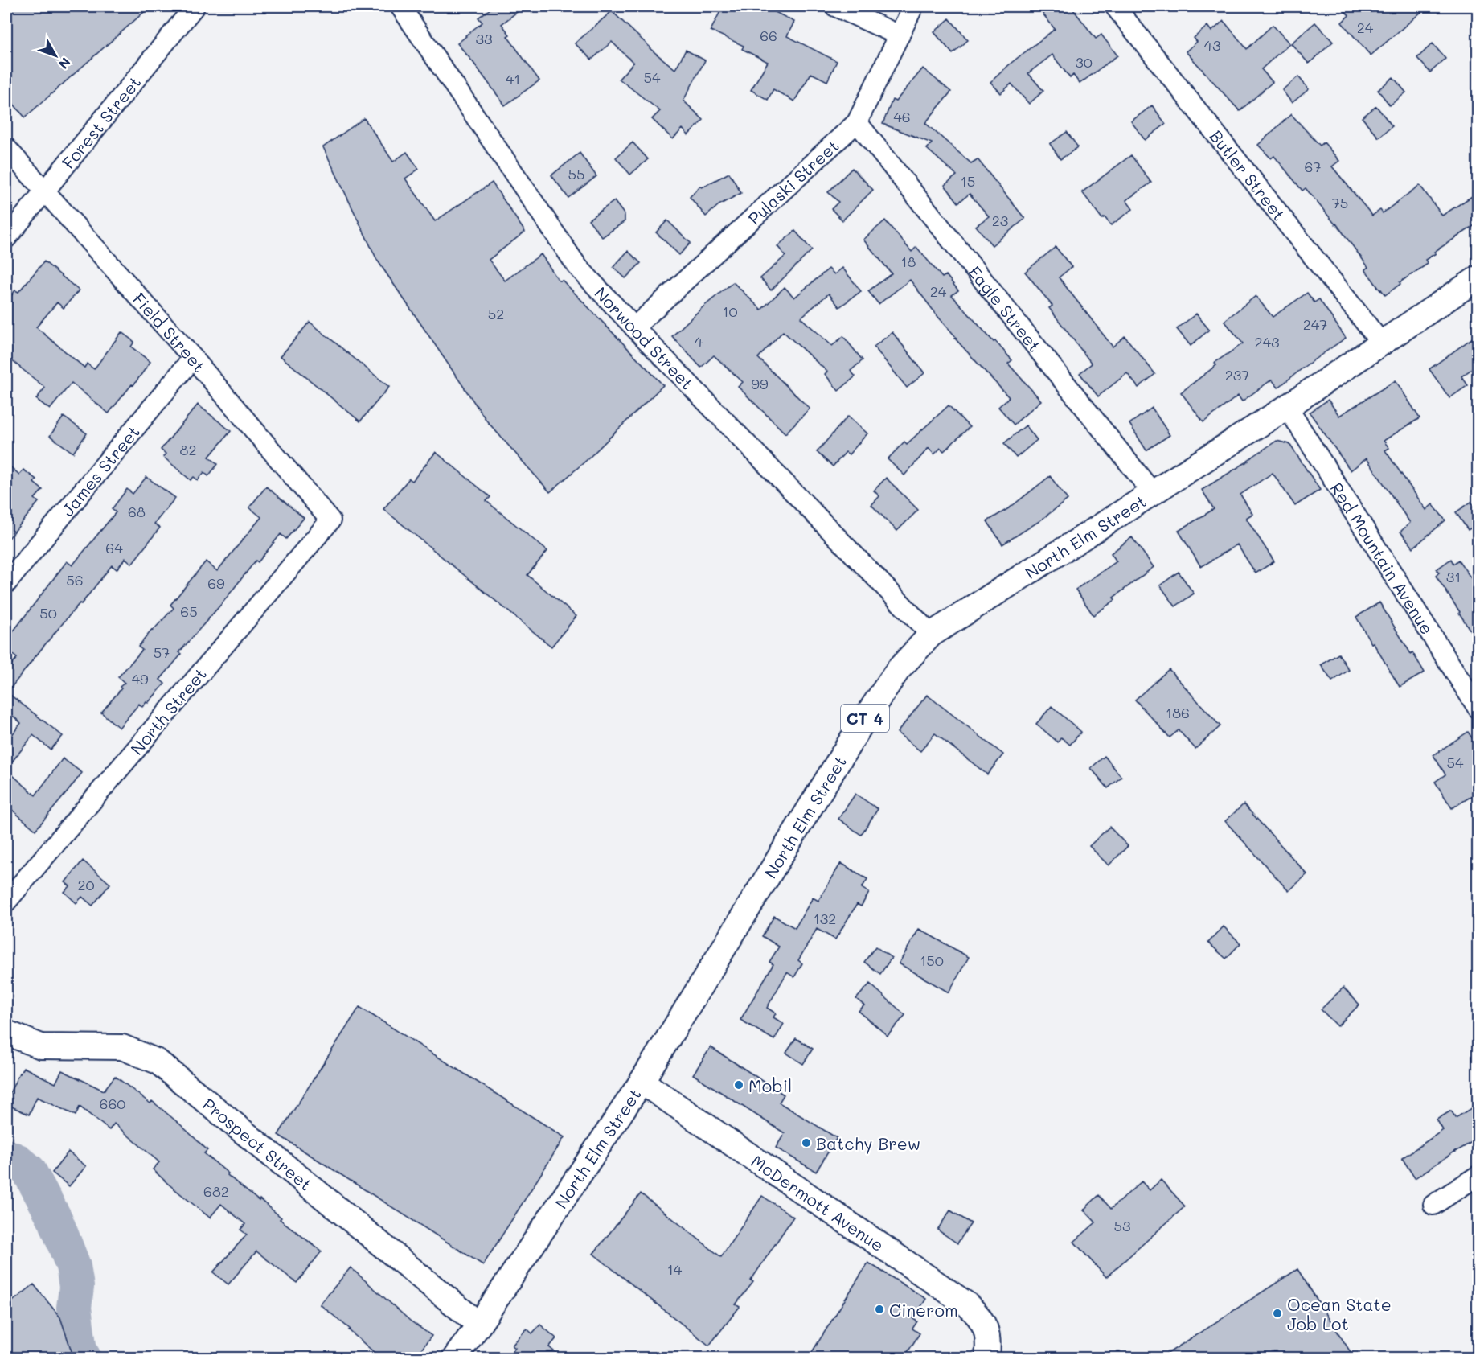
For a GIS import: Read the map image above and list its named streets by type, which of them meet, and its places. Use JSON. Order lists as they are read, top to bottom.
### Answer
{
  "streets": {
    "main road": [
      "North Elm Street",
      "CT 4",
      "Prospect Street",
      "McDermott Avenue"
    ],
    "street": [
      "Forest Street",
      "Butler Street",
      "Pulaski Street",
      "Eagle Street",
      "Field Street",
      "Norwood Street",
      "James Street",
      "Red Mountain Avenue",
      "North Street"
    ]
  },
  "crossings": [
    ["Forest Street", "Field Street"],
    ["Butler Street", "North Elm Street"],
    ["Pulaski Street", "Eagle Street"],
    ["Pulaski Street", "Norwood Street"],
    ["Eagle Street", "North Elm Street"],
    ["Field Street", "James Street"],
    ["Field Street", "North Street"],
    ["Norwood Street", "North Elm Street"],
    ["North Elm Street", "Red Mountain Avenue"],
    ["North Elm Street", "Prospect Street"],
    ["North Elm Street", "McDermott Avenue"]
  ],
  "places": [
    "Mobil",
    "Batchy Brew",
    "Cinerom",
    "Ocean State Job Lot"
  ],
  "house_numbers": [
    "24",
    "66",
    "33",
    "43",
    "30",
    "54",
    "41",
    "46",
    "67",
    "55",
    "15",
    "75",
    "23",
    "18",
    "24",
    "10",
    "52",
    "247",
    "4",
    "243",
    "237",
    "99",
    "82",
    "68",
    "64",
    "31",
    "56",
    "69",
    "65",
    "50",
    "57",
    "49",
    "186",
    "54",
    "20",
    "132",
    "150",
    "660",
    "682",
    "53",
    "14"
  ],
  "north": "bottom right"
}
